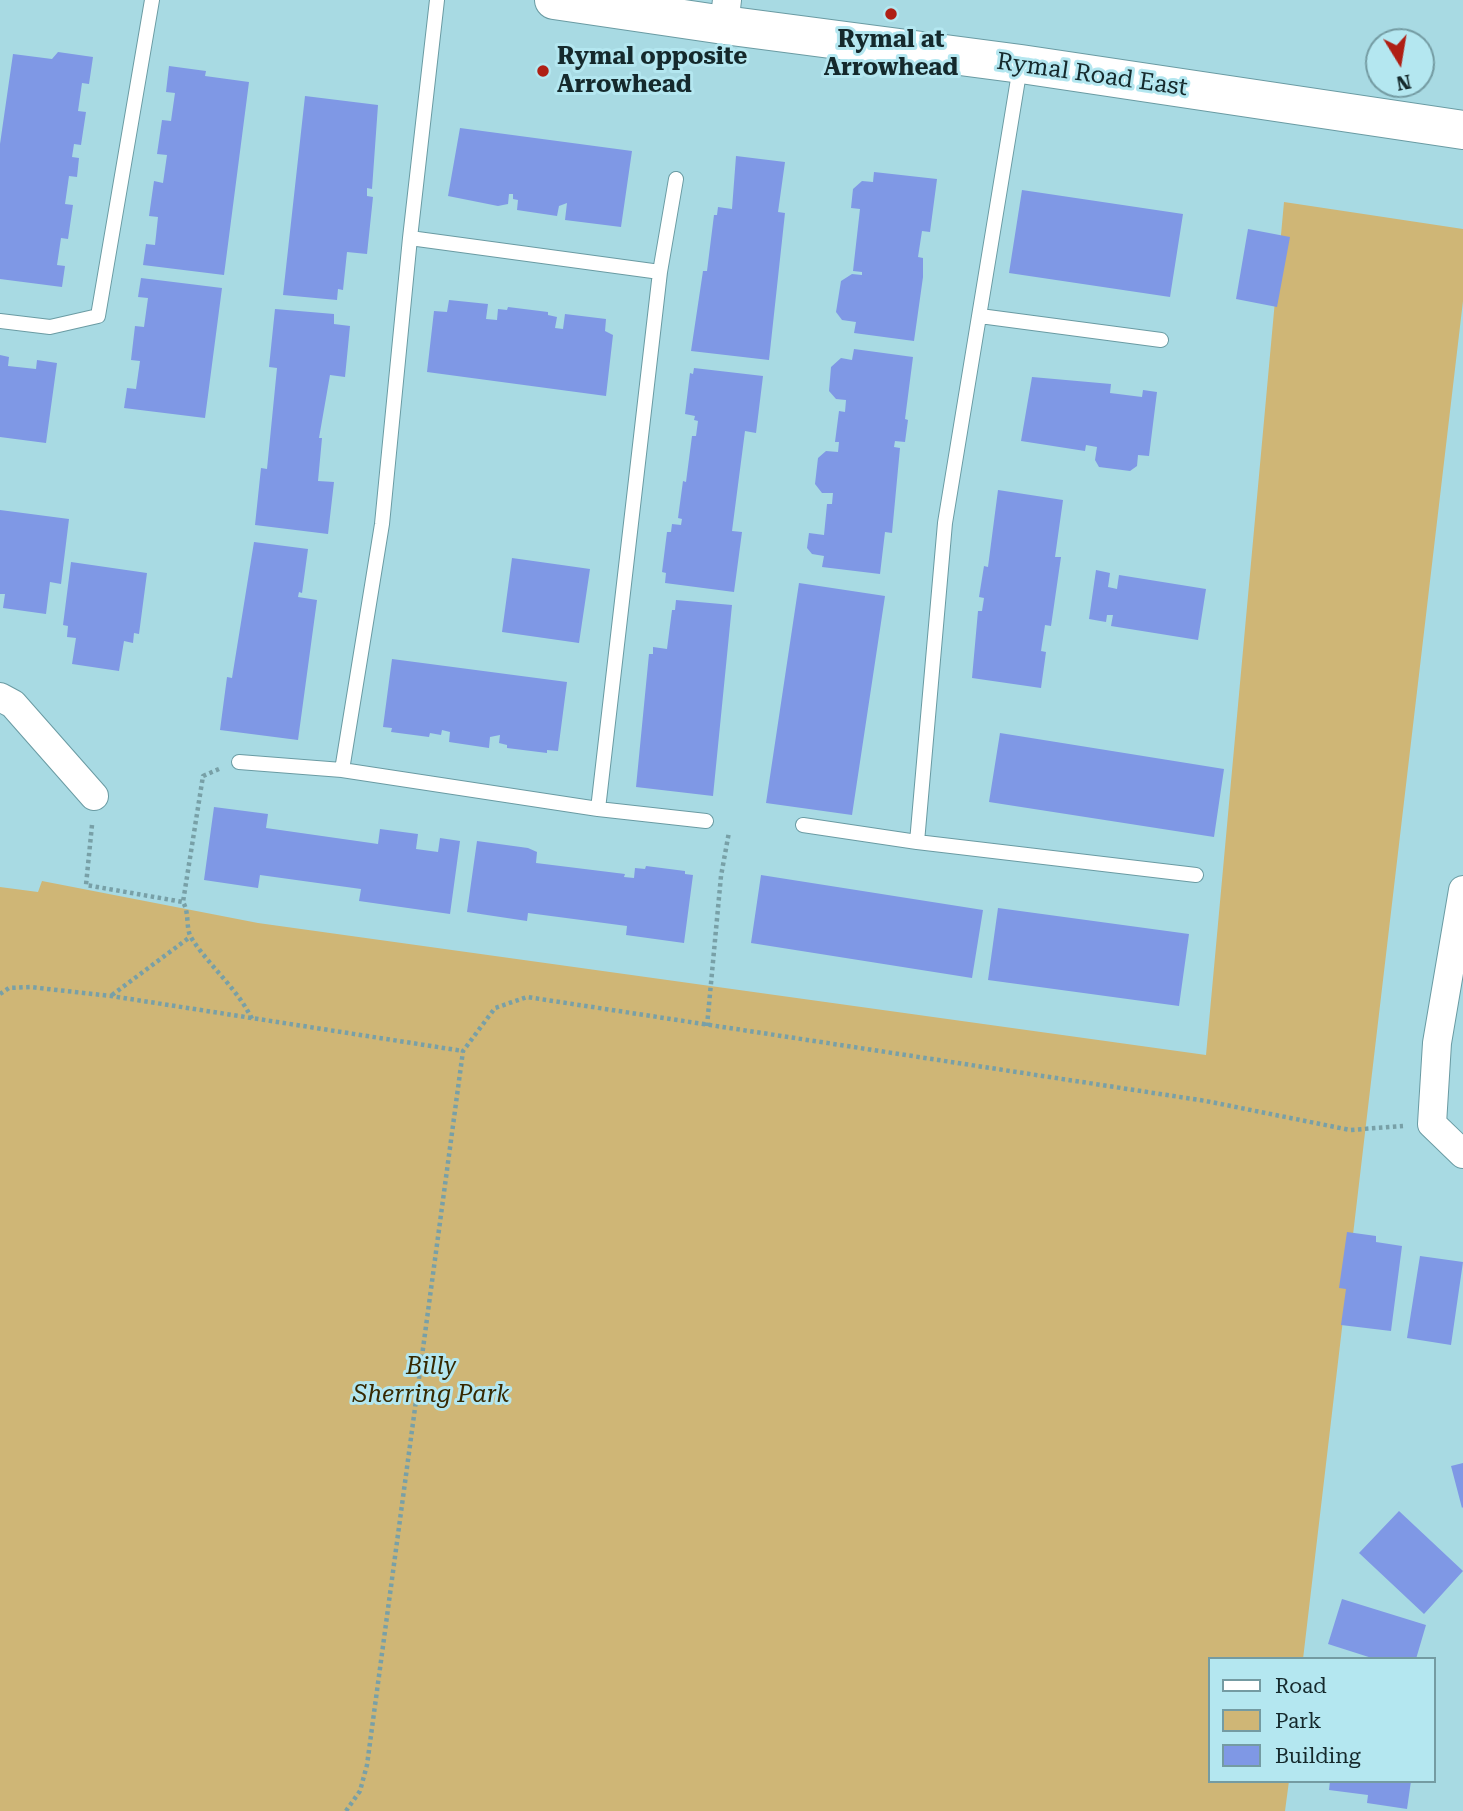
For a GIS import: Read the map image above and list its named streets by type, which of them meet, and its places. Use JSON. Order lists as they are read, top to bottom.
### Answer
{
  "streets": {
    "main road": ["Rymal Road East"]
  },
  "parks": ["Billy Sherring Park"],
  "places": ["Rymal at Arrowhead", "Rymal opposite Arrowhead"],
  "legend": ["Road", "Park", "Building"],
  "north": "bottom"
}
